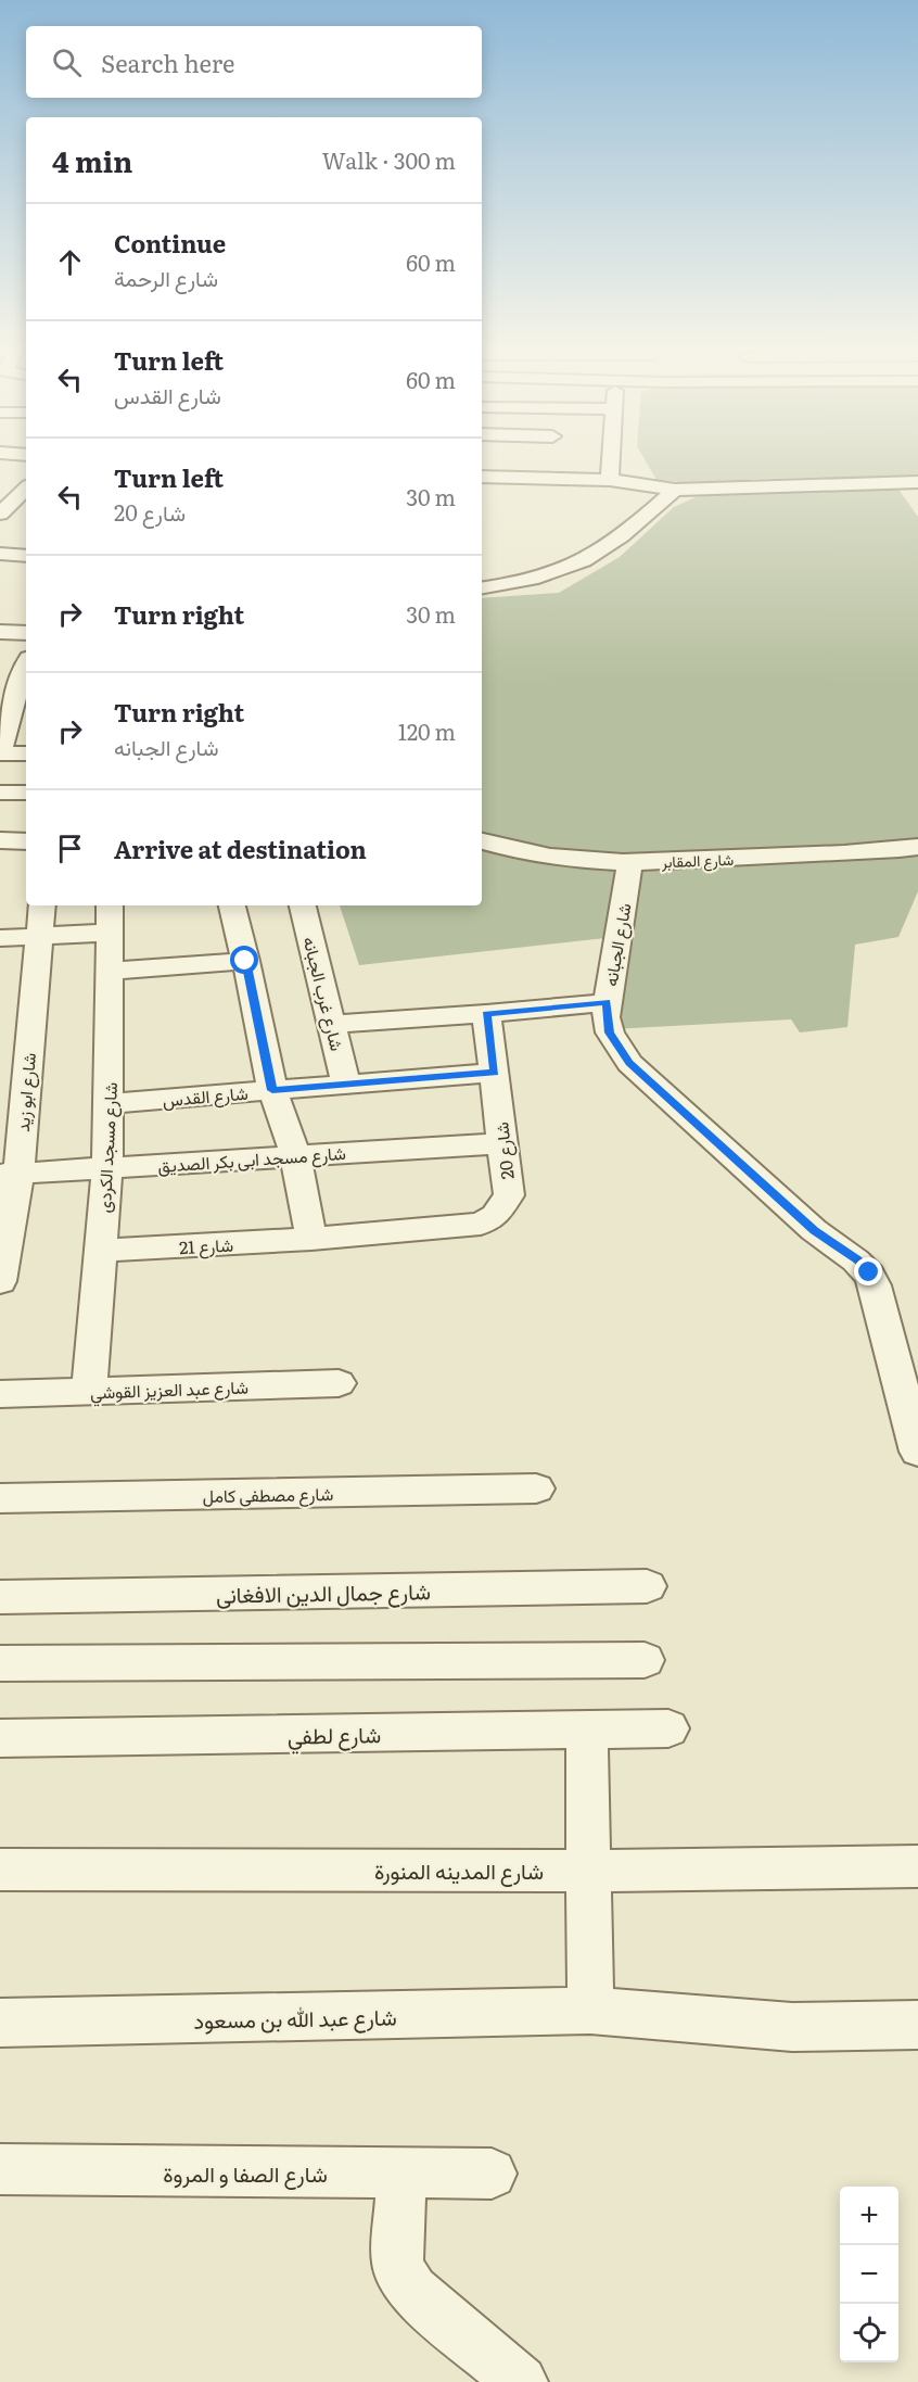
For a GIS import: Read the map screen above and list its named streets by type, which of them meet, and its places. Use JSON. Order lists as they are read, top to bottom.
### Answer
{
  "streets": {
    "street": [
      "شارع المقابر",
      "شارع الجبانه",
      "شارع غرب الجبانه",
      "شارع ابو زيد",
      "شارع القدس",
      "شارع مسجد الكردى",
      "شارع 20",
      "شارع مسجد ابى بكر الصديق",
      "شارع 21",
      "شارع عبد العزيز القوشي",
      "شارع مصطفى كامل",
      "شارع جمال الدين الافغانى",
      "شارع لطفي",
      "شارع المدينه المنورة",
      "شارع عبد الله بن مسعود",
      "شارع الصفا و المروة"
    ]
  },
  "crossings": [
    ["شارع المقابر", "شارع الجبانه"],
    ["شارع غرب الجبانه", "شارع القدس"],
    ["شارع ابو زيد", "شارع مسجد ابى بكر الصديق"],
    ["شارع القدس", "شارع مسجد الكردى"],
    ["شارع القدس", "شارع 20"],
    ["شارع مسجد الكردى", "شارع مسجد ابى بكر الصديق"],
    ["شارع مسجد الكردى", "شارع 21"],
    ["شارع مسجد الكردى", "شارع عبد العزيز القوشي"],
    ["شارع 20", "شارع مسجد ابى بكر الصديق"],
    ["شارع 20", "شارع 21"]
  ],
  "page": {
    "search": "Search here",
    "heading": ["4 min", "Walk · 300 m"],
    "list": [
      ["Continue", "شارع الرحمة", "60 m"],
      ["Turn left", "شارع القدس", "60 m"],
      ["Turn left", "شارع 20", "30 m"],
      ["Turn right", "30 m"],
      ["Turn right", "شارع الجبانه", "120 m"],
      "Arrive at destination"
    ],
    "map_buttons": ["+", "−"]
  }
}
